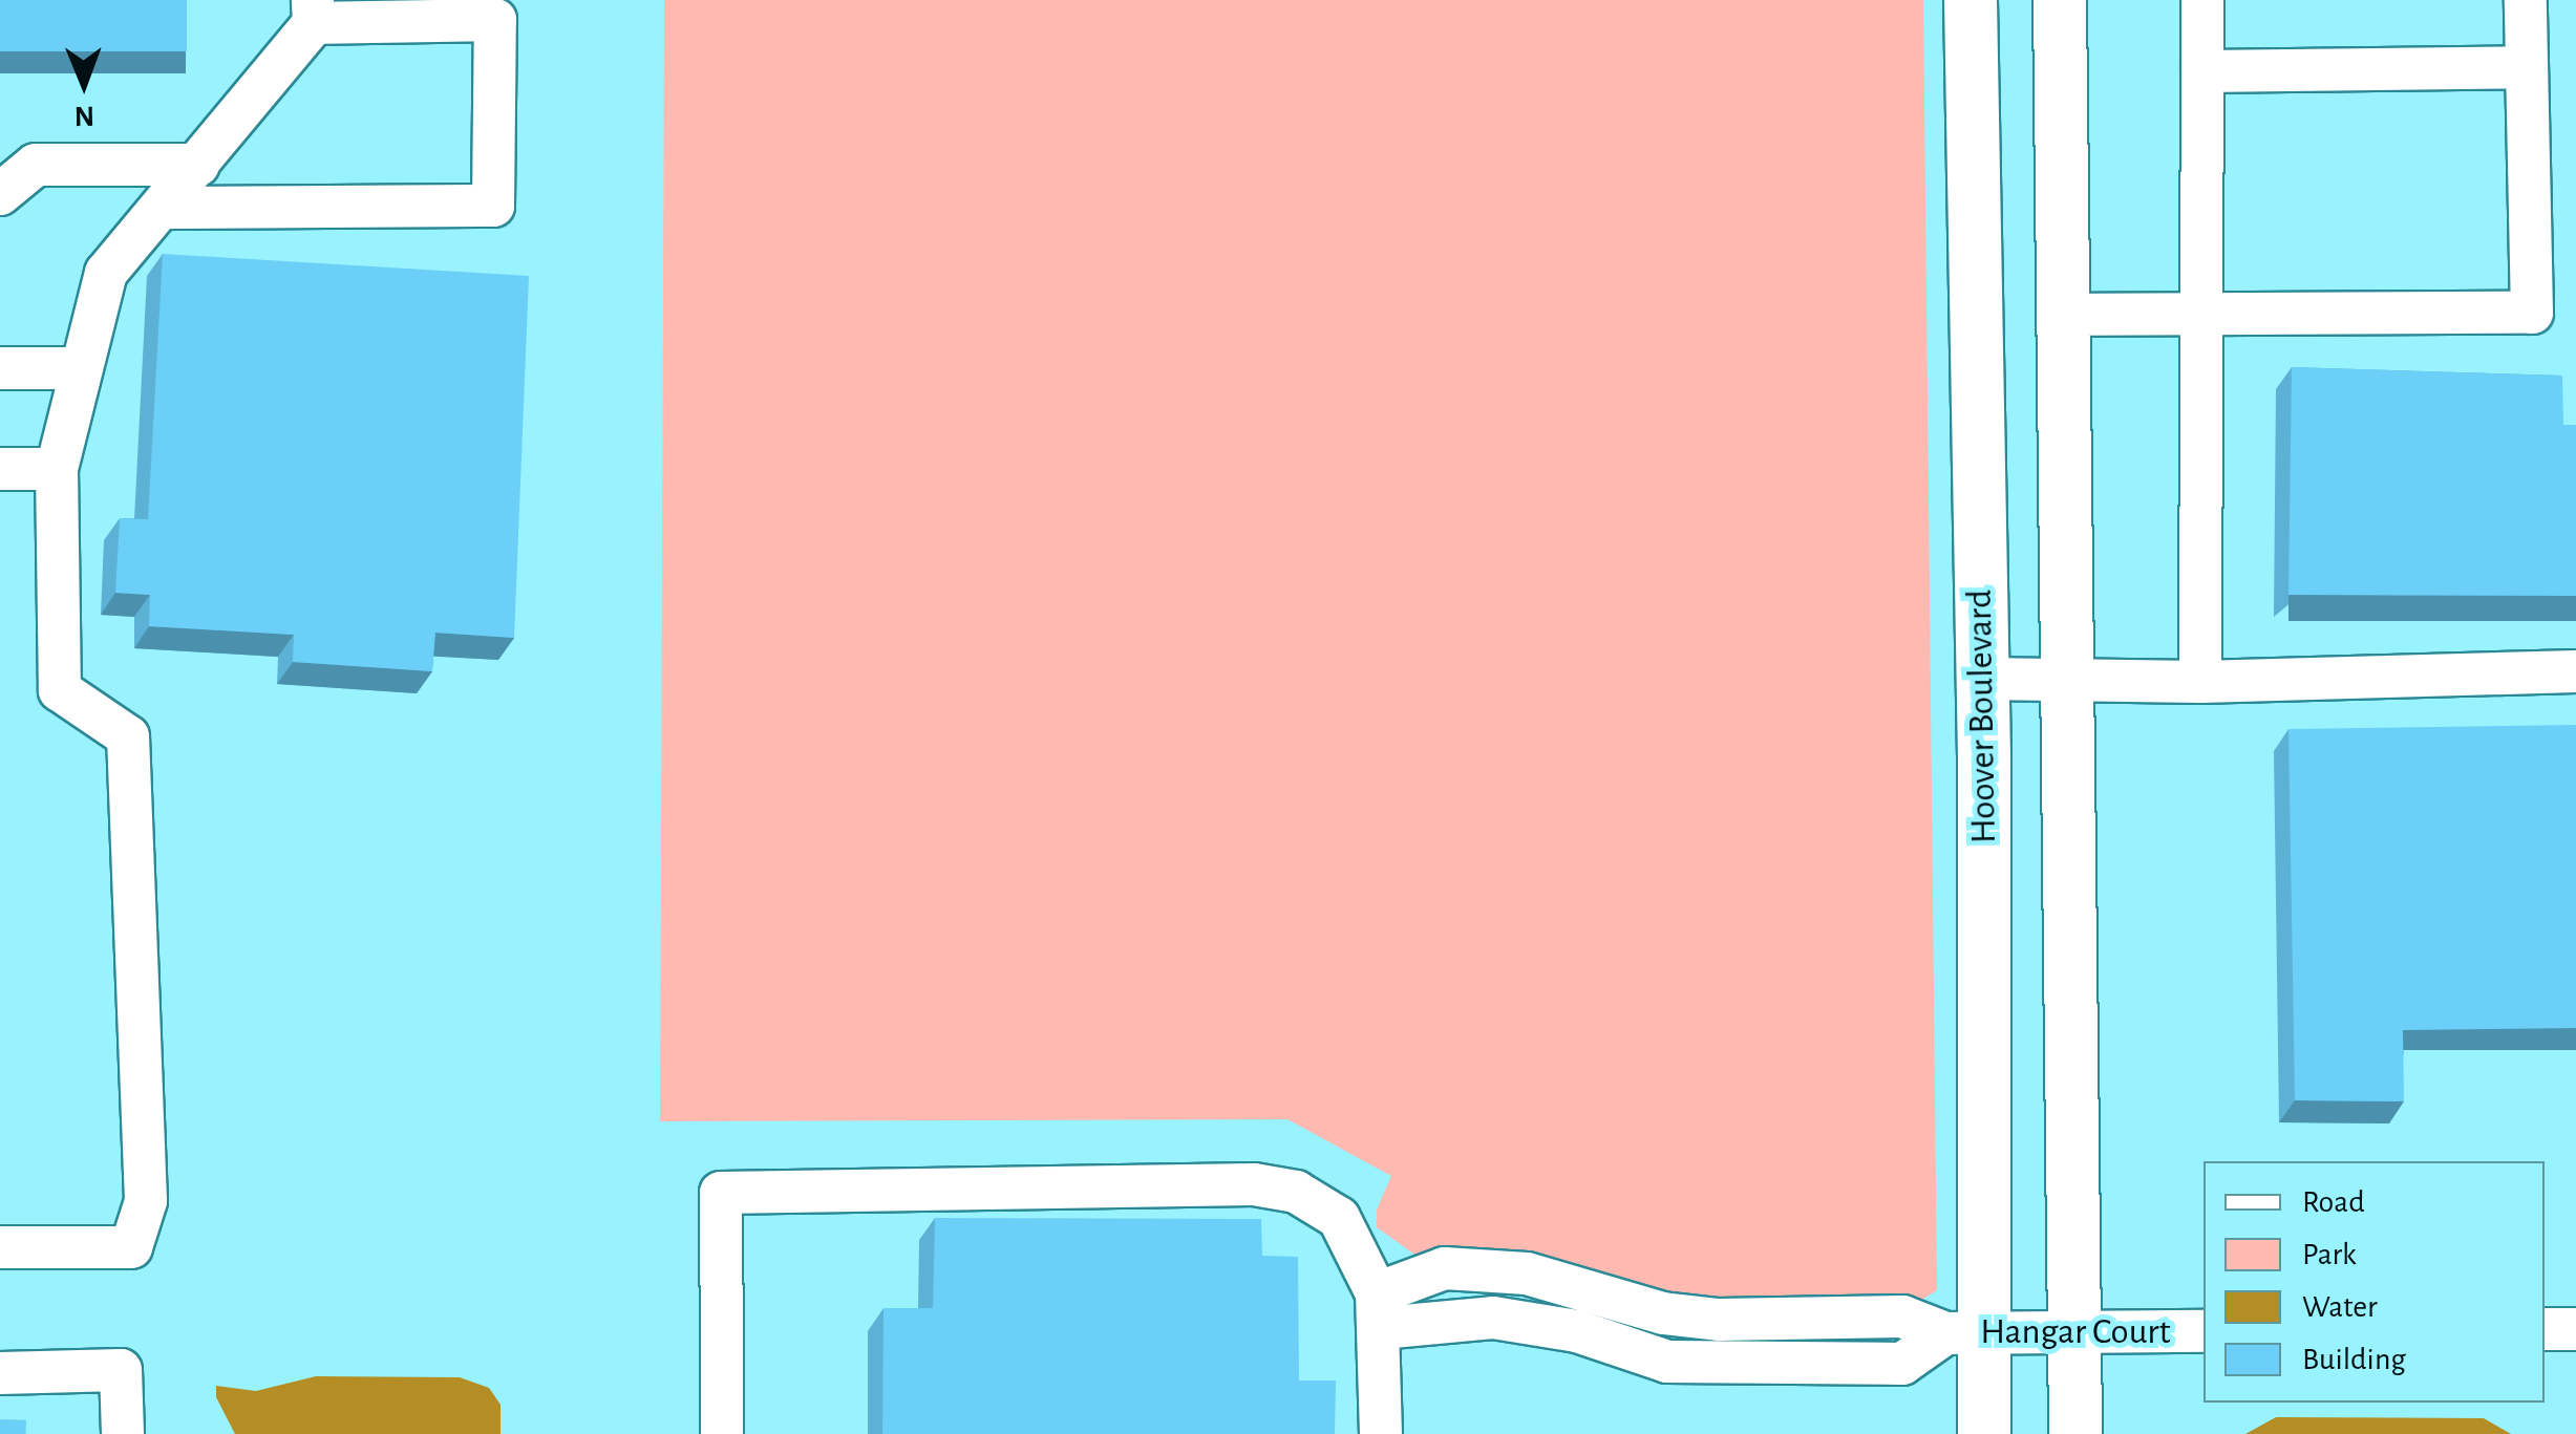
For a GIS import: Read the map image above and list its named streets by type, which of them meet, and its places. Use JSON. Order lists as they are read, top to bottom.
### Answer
{
  "streets": {
    "main road": ["Hoover Boulevard"],
    "street": ["Hangar Court"]
  },
  "crossings": [
    ["Hoover Boulevard", "Hangar Court"]
  ],
  "legend": [
    "Road",
    "Park",
    "Water",
    "Building"
  ],
  "north": "bottom"
}
